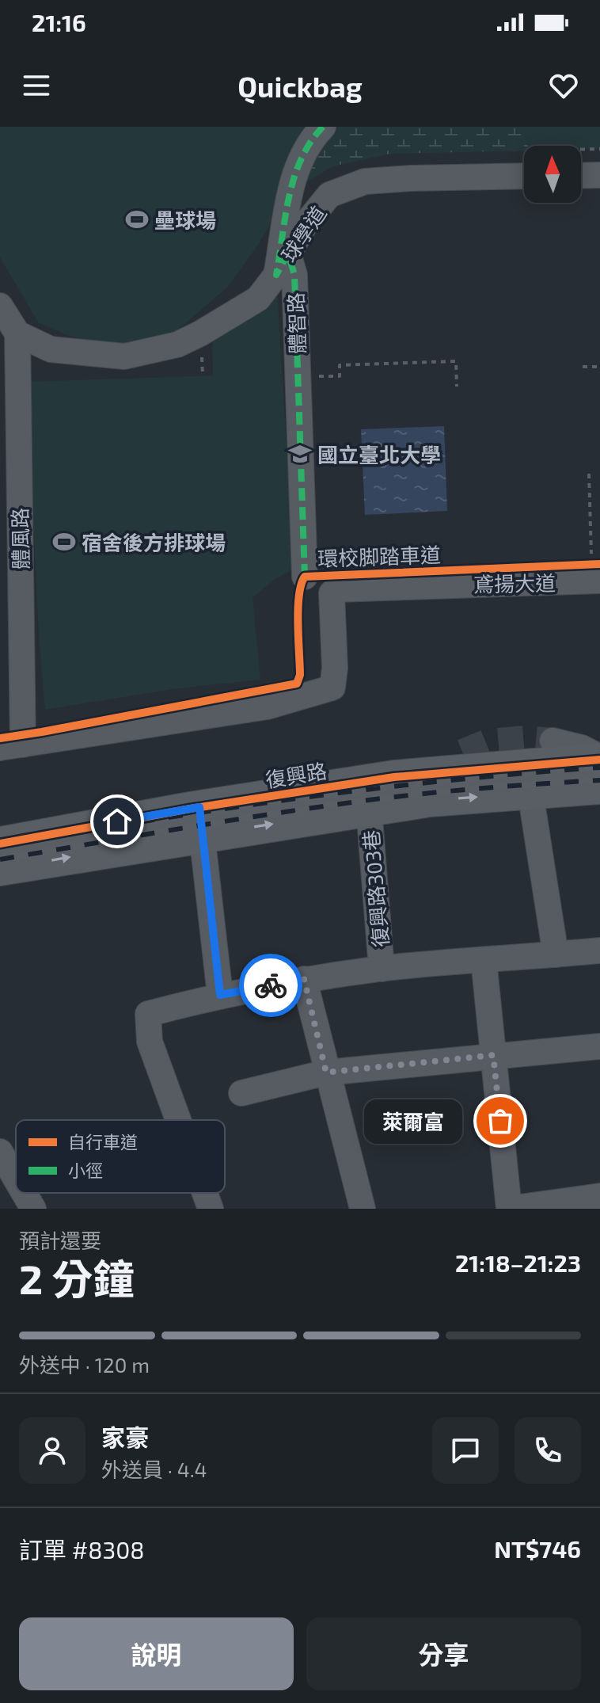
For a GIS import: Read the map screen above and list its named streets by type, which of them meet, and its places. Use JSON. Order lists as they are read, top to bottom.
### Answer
{
  "streets": {
    "main road": ["復興路"],
    "street": [
      "球學道",
      "體智路",
      "體風路",
      "鳶揚大道",
      "復興路303巷"
    ],
    "cycle path": ["環校脚踏車道"]
  },
  "crossings": [
    ["球學道", "體智路"],
    ["球學道", "體風路"],
    ["體風路", "鳶揚大道"],
    ["復興路", "復興路303巷"]
  ],
  "places": {
    "sports": ["壘球場", "宿舍後方排球場"],
    "school or university": ["國立臺北大學"],
    "other": ["萊爾富"]
  },
  "legend": ["自行車道", "小徑"],
  "north": "top",
  "page": {
    "status": "21:16",
    "header": "Quickbag",
    "bubble": "萊爾富",
    "heading": ["2 分鐘", "預計還要", "21:18–21:23"],
    "panel": [
      "家豪",
      "外送員 · 4.4",
      "訂單 #8308",
      "NT$746"
    ],
    "bar": "外送中 · 120 m",
    "buttons": ["說明", "分享"]
  }
}
